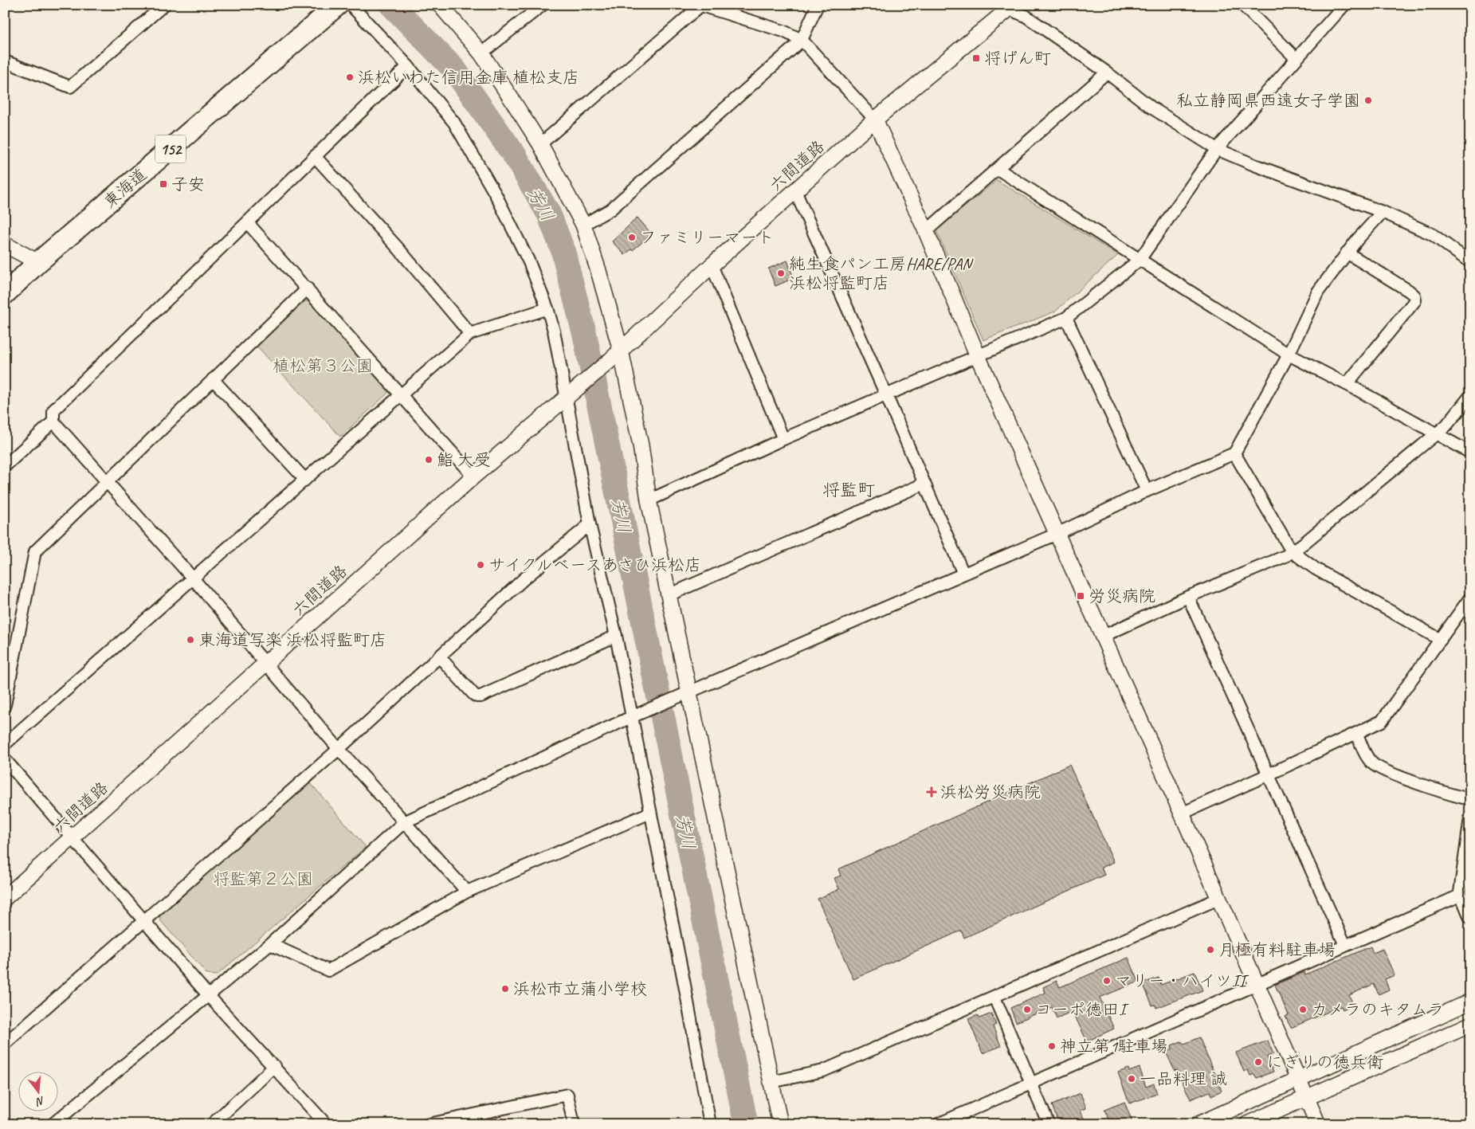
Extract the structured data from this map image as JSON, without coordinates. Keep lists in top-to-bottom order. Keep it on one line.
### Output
{"streets":{"highway":["152","東海道"],"street":["六間道路"]},"districts":["将監町"],"water":["芳川"],"parks":["植松第３公園","将監第２公園"],"places":{"transit":["将げん町","子安","労災病院"],"other":["浜松いわた信用金庫 植松支店","私立静岡県西遠女子学園","ファミリーマート","純生食パン工房HARE/PAN 浜松将監町店","鮨 大受","サイクルベースあさひ浜松店","東海道写楽 浜松将監町店","月極有料駐車場","マリー・ハイツII","浜松市立蒲小学校","コーポ徳田I","カメラのキタムラ","神立第1駐車場","にぎりの徳兵衛","一品料理 誠"],"health":["浜松労災病院"]},"north":"bottom"}
